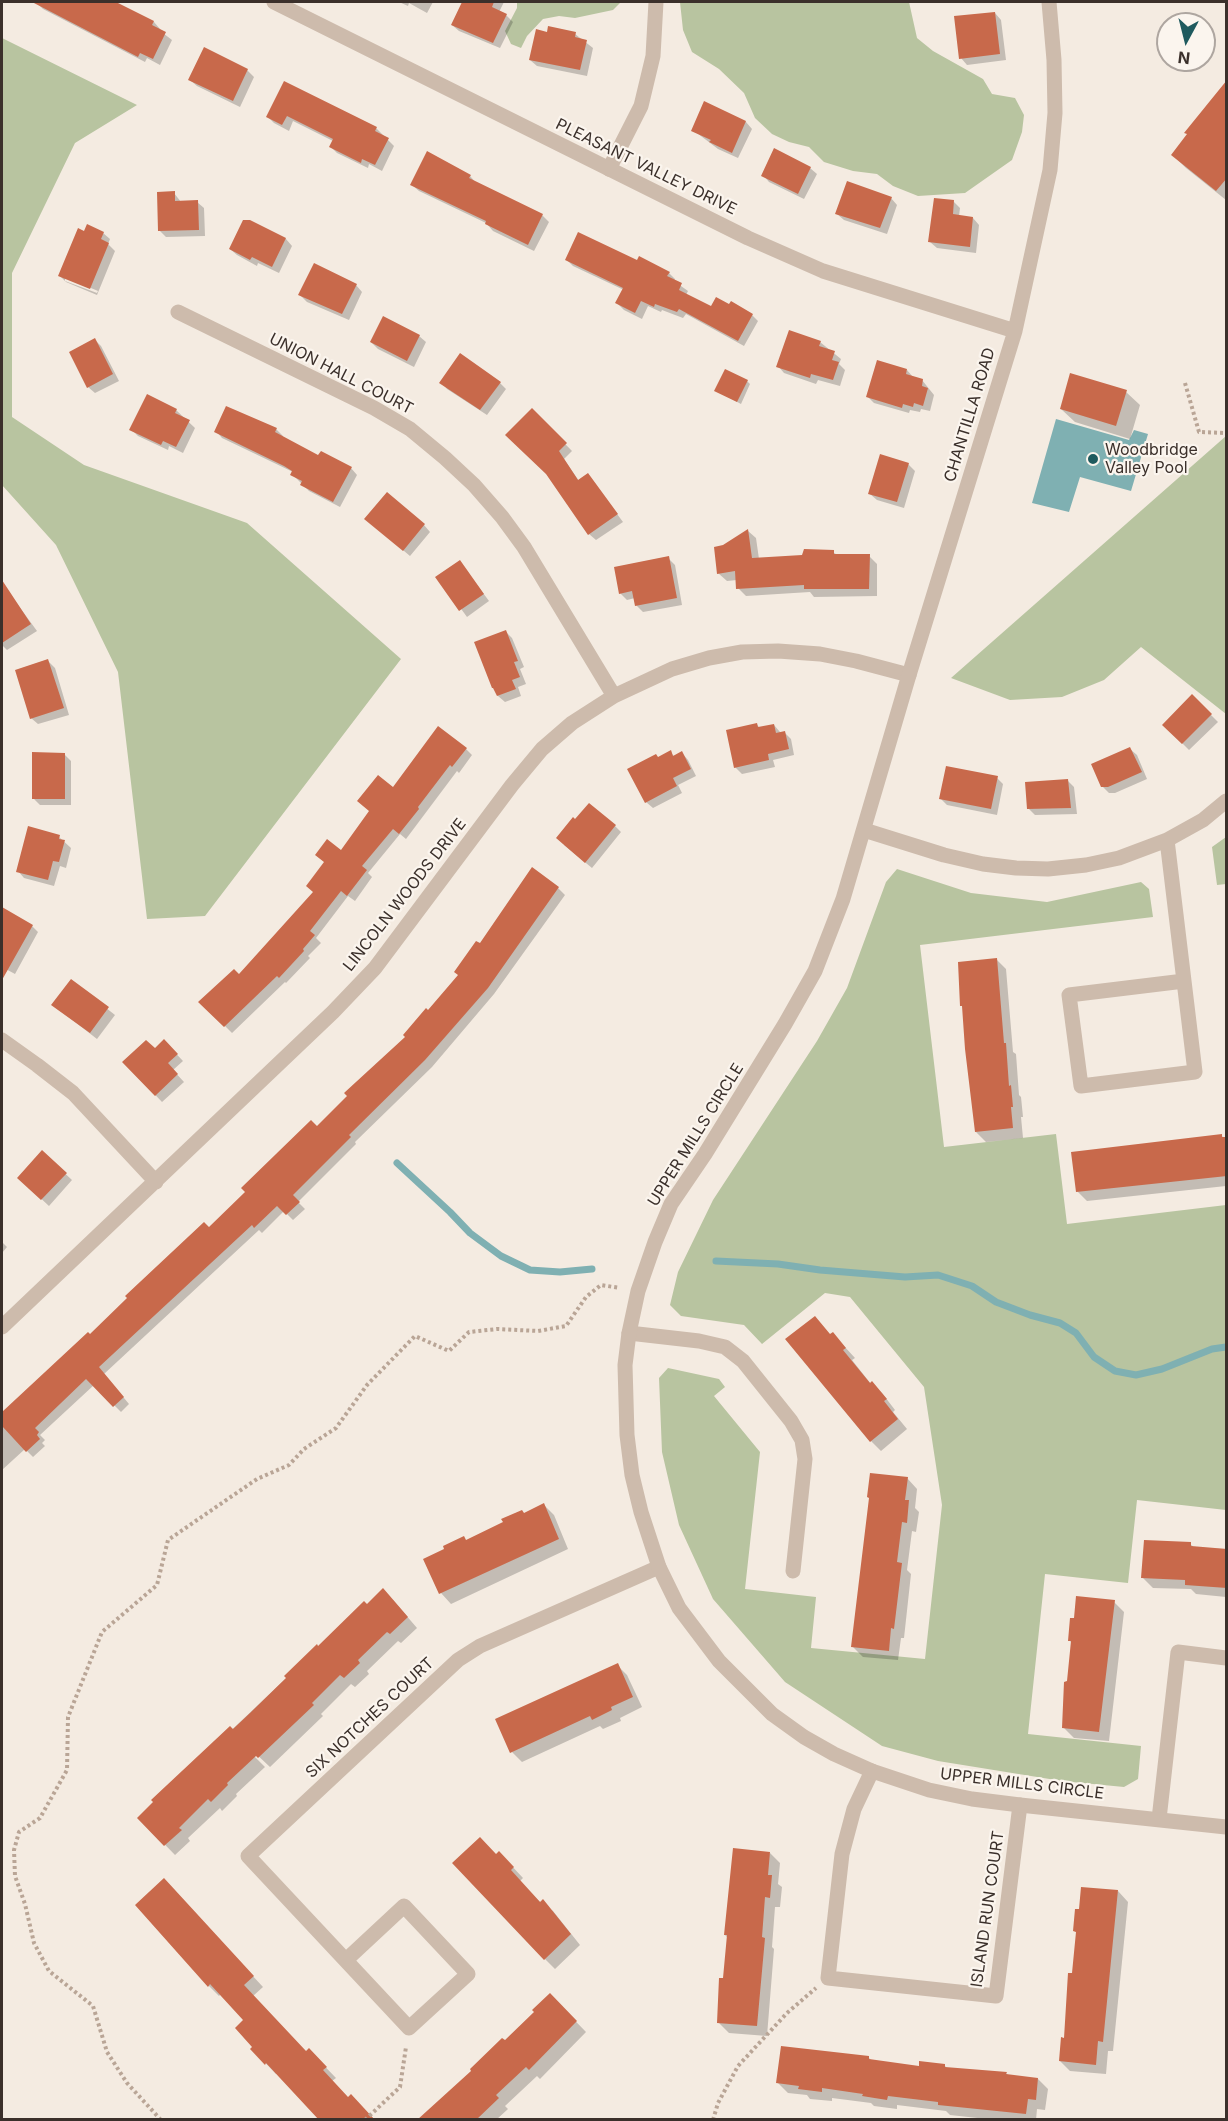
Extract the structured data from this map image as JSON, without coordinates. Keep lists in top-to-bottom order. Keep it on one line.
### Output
{"streets":{"street":["PLEASANT VALLEY DRIVE","UNION HALL COURT","CHANTILLA ROAD","LINCOLN WOODS DRIVE","UPPER MILLS CIRCLE","SIX NOTCHES COURT","ISLAND RUN COURT"]},"crossings":[["PLEASANT VALLEY DRIVE","CHANTILLA ROAD"],["UNION HALL COURT","LINCOLN WOODS DRIVE"],["CHANTILLA ROAD","LINCOLN WOODS DRIVE"],["CHANTILLA ROAD","UPPER MILLS CIRCLE"],["UPPER MILLS CIRCLE","SIX NOTCHES COURT"],["UPPER MILLS CIRCLE","ISLAND RUN COURT"]],"places":["Woodbridge Valley Pool"],"north":"bottom"}
